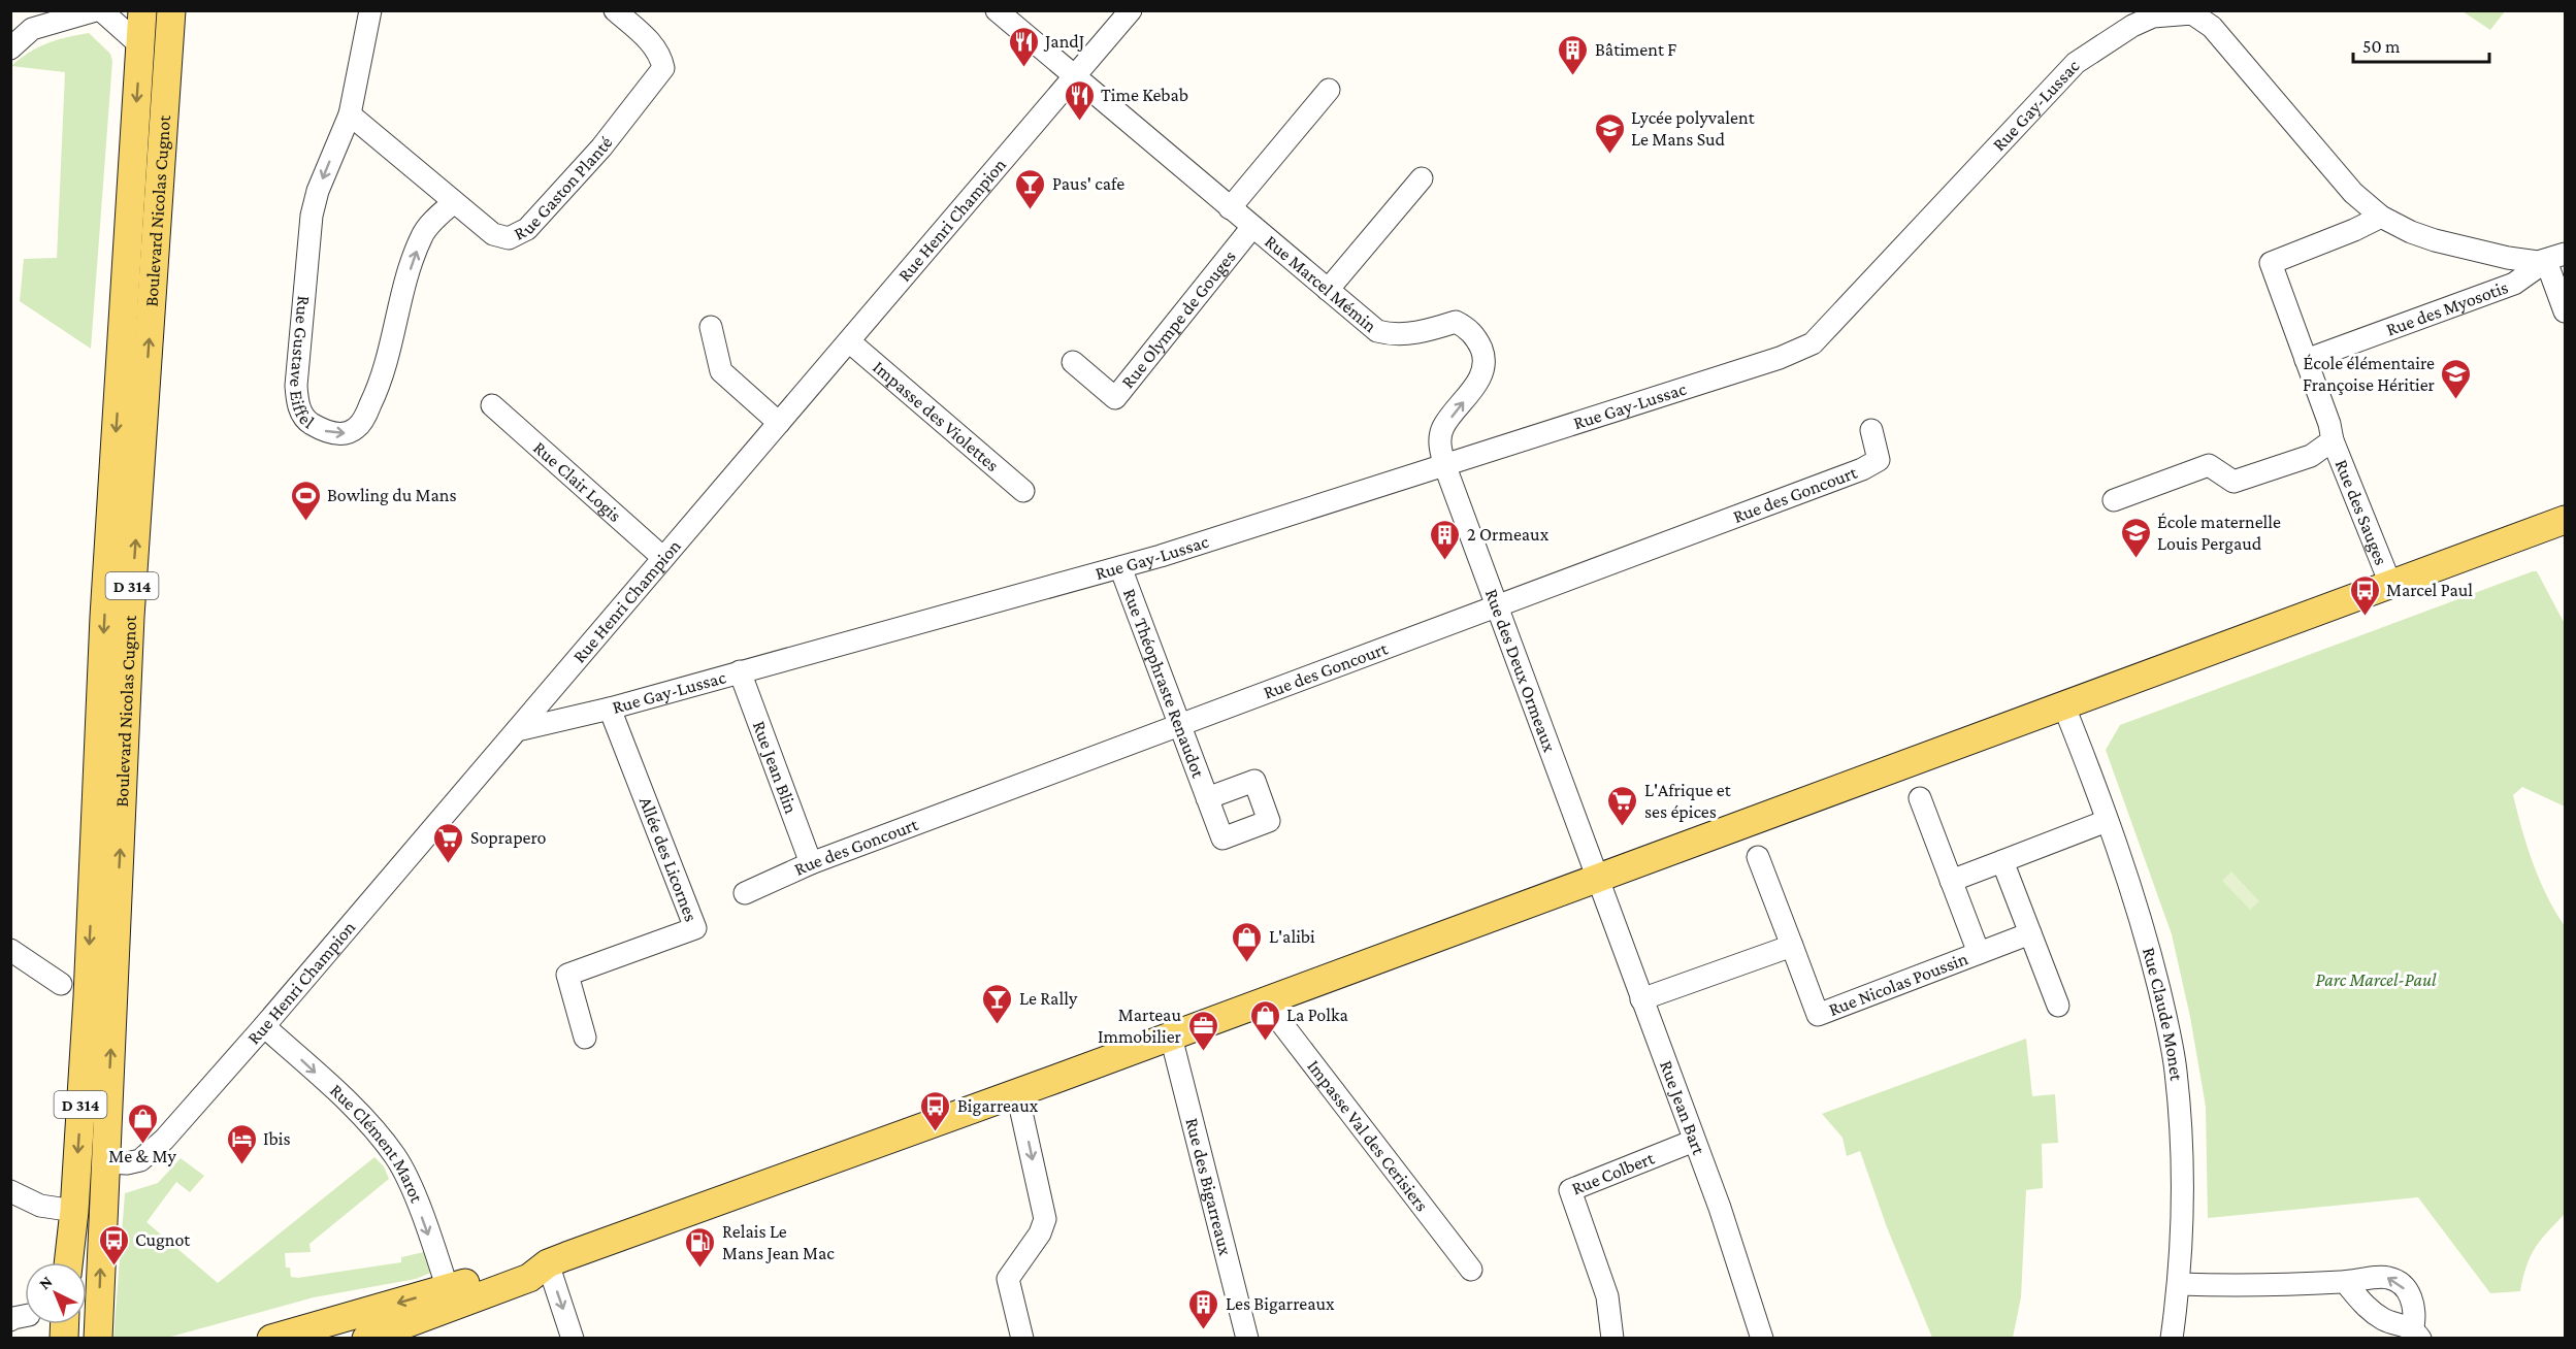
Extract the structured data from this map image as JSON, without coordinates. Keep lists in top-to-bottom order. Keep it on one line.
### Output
{"streets":{"main road":["Boulevard Nicolas Cugnot","D 314"],"street":["Rue Gay-Lussac","Rue Gaston Planté","Rue Henri Champion","Rue Marcel Mémin","Rue des Myosotis","Rue Olympe de Gouges","Rue Gustave Eiffel","Impasse des Violettes","Rue Clair Logis","Rue des Goncourt","Rue des Sauges","Rue des Deux Ormeaux","Rue Théophraste Renaudot","Rue Jean Blin","Allée des Licornes","Rue Nicolas Poussin","Rue Claude Monet","Rue Jean Bart","Impasse Val des Cerisiers","Rue Clément Marot","Rue Colbert","Rue des Bigarreaux"]},"crossings":[["Rue Gay-Lussac","Rue Henri Champion"],["Rue Gay-Lussac","Rue Marcel Mémin"],["Rue Gay-Lussac","Rue des Myosotis"],["Rue Gay-Lussac","Rue des Sauges"],["Rue Gay-Lussac","Rue des Deux Ormeaux"],["Rue Gay-Lussac","Rue Théophraste Renaudot"],["Rue Gay-Lussac","Rue Jean Blin"],["Rue Gay-Lussac","Allée des Licornes"],["Rue Gaston Planté","Rue Gustave Eiffel"],["Boulevard Nicolas Cugnot","Rue Henri Champion"],["Rue Henri Champion","Rue Marcel Mémin"],["Rue Henri Champion","Impasse des Violettes"],["Rue Henri Champion","Rue Clair Logis"],["Rue Henri Champion","Rue Clément Marot"],["Rue Marcel Mémin","Rue Olympe de Gouges"],["Rue Marcel Mémin","Rue des Deux Ormeaux"],["Rue des Myosotis","Rue des Sauges"],["Rue des Goncourt","Rue des Deux Ormeaux"],["Rue des Goncourt","Rue Théophraste Renaudot"],["Rue des Goncourt","Rue Jean Blin"],["Rue des Deux Ormeaux","Rue Jean Bart"],["Rue Jean Bart","Rue Colbert"]],"one_way":["Rue Clément Marot"],"parks":["Parc Marcel-Paul"],"places":{"restaurant":["JandJ","Time Kebab"],"building":["Bâtiment F","2 Ormeaux","Les Bigarreaux"],"school or university":["Lycée polyvalent Le Mans Sud","École élémentaire Françoise Héritier","École maternelle Louis Pergaud"],"bar":["Paus' cafe","Le Rally"],"sports":["Bowling du Mans"],"bus stop":["Marcel Paul","Bigarreaux","Cugnot"],"supermarket":["L'Afrique et ses épices","Soprapero"],"shop":["L'alibi","La Polka","Me & My"],"office":["Marteau Immobilier"],"hotel":["Ibis"],"fuel station":["Relais Le Mans Jean Mac"]},"scale_bar":"50 m","north":"top left"}
